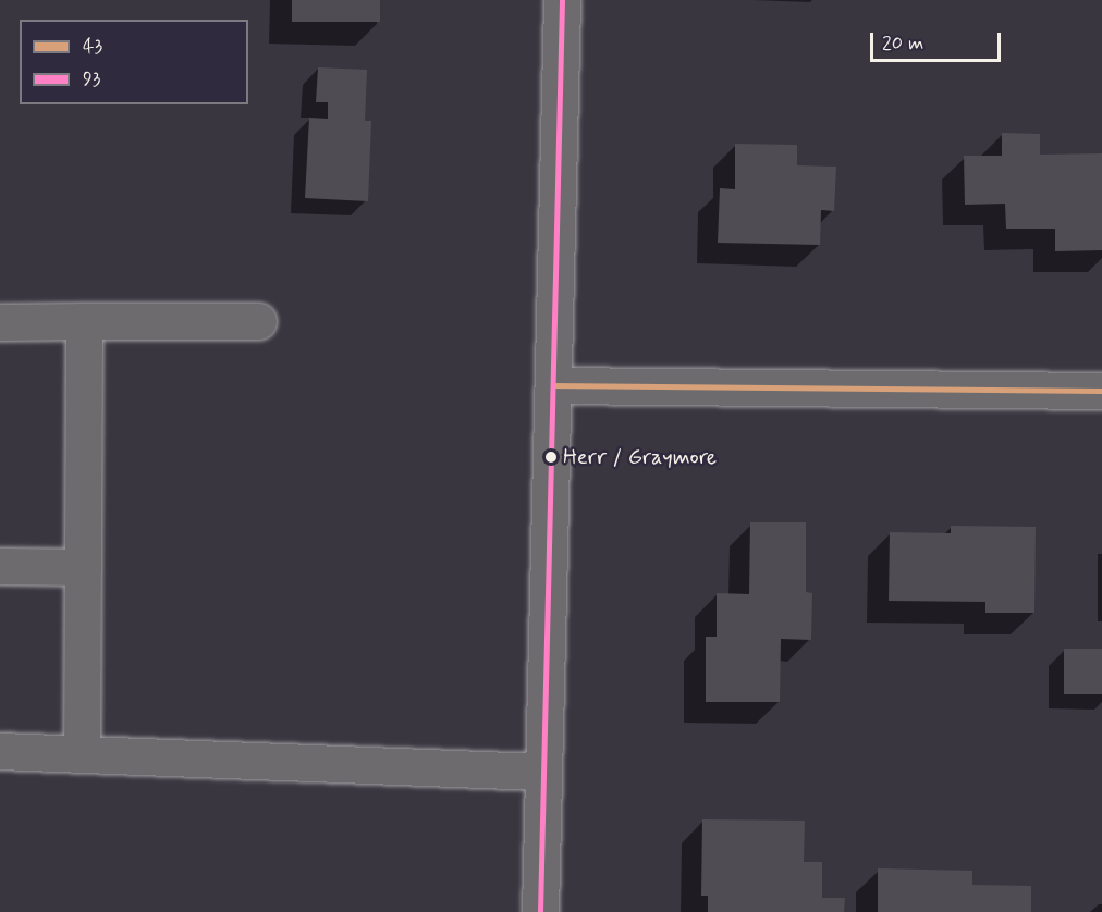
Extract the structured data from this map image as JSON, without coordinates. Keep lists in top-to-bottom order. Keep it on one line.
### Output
{"places":["Herr / Graymore"],"lines":["transit line 93","transit line 43"],"legend":["43","93"],"scale_bar":"20 m"}
